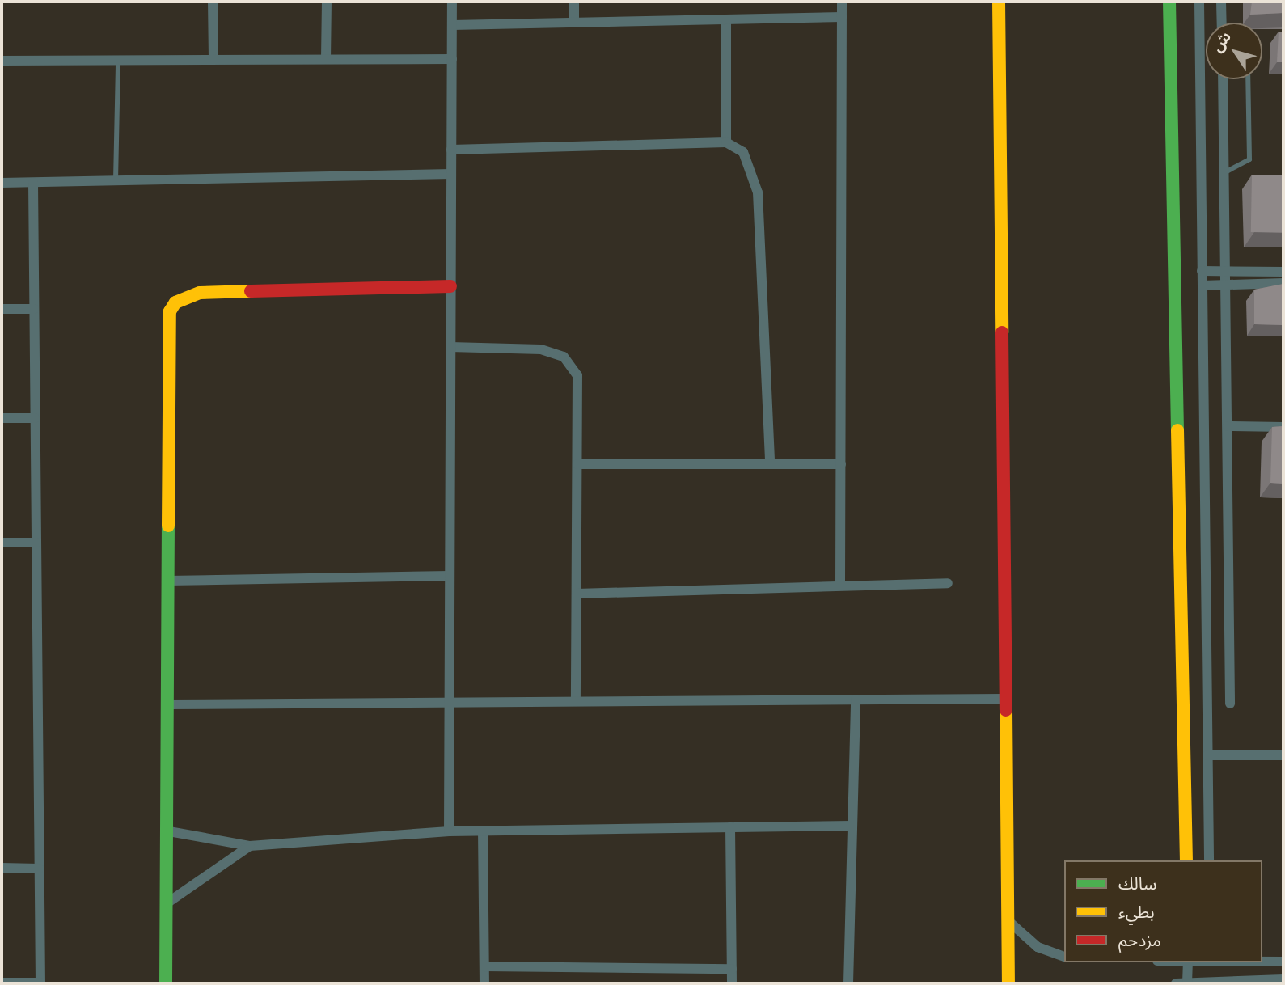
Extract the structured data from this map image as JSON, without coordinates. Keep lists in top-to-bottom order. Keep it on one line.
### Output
{"legend":["سالك","بطيء","مزدحم"],"north":"top left"}
